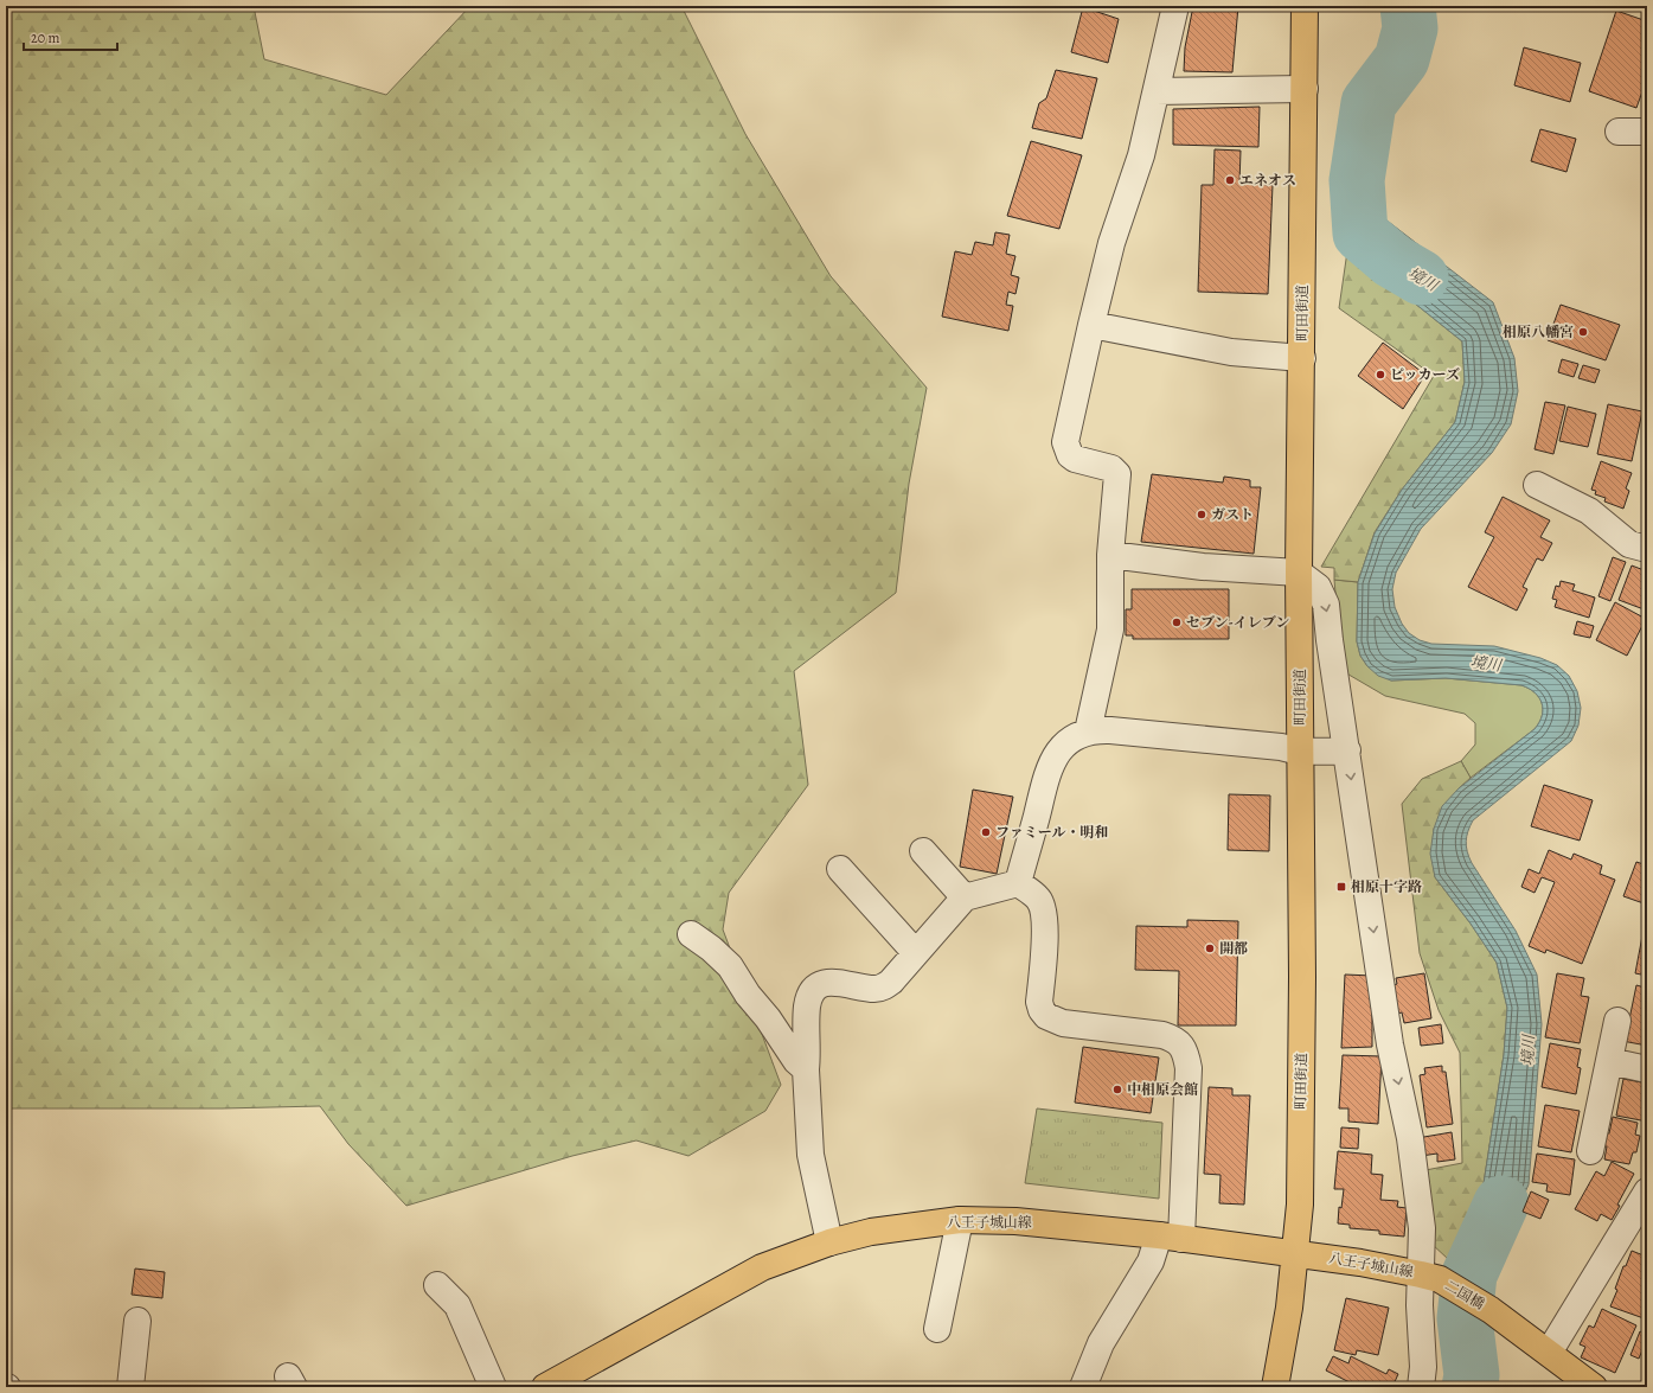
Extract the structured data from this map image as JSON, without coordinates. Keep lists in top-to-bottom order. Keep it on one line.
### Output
{"streets":{"main road":["町田街道","八王子城山線","二国橋"]},"crossings":[["町田街道","八王子城山線"],["八王子城山線","二国橋"]],"water":["境川"],"places":{"other":["エネオス","相原八幡宮","ピッカーズ","ガスト","セブン-イレブン","ファミール・明和","開都","中相原会館"],"transit":["相原十字路"]},"scale_bar":"20 m"}
